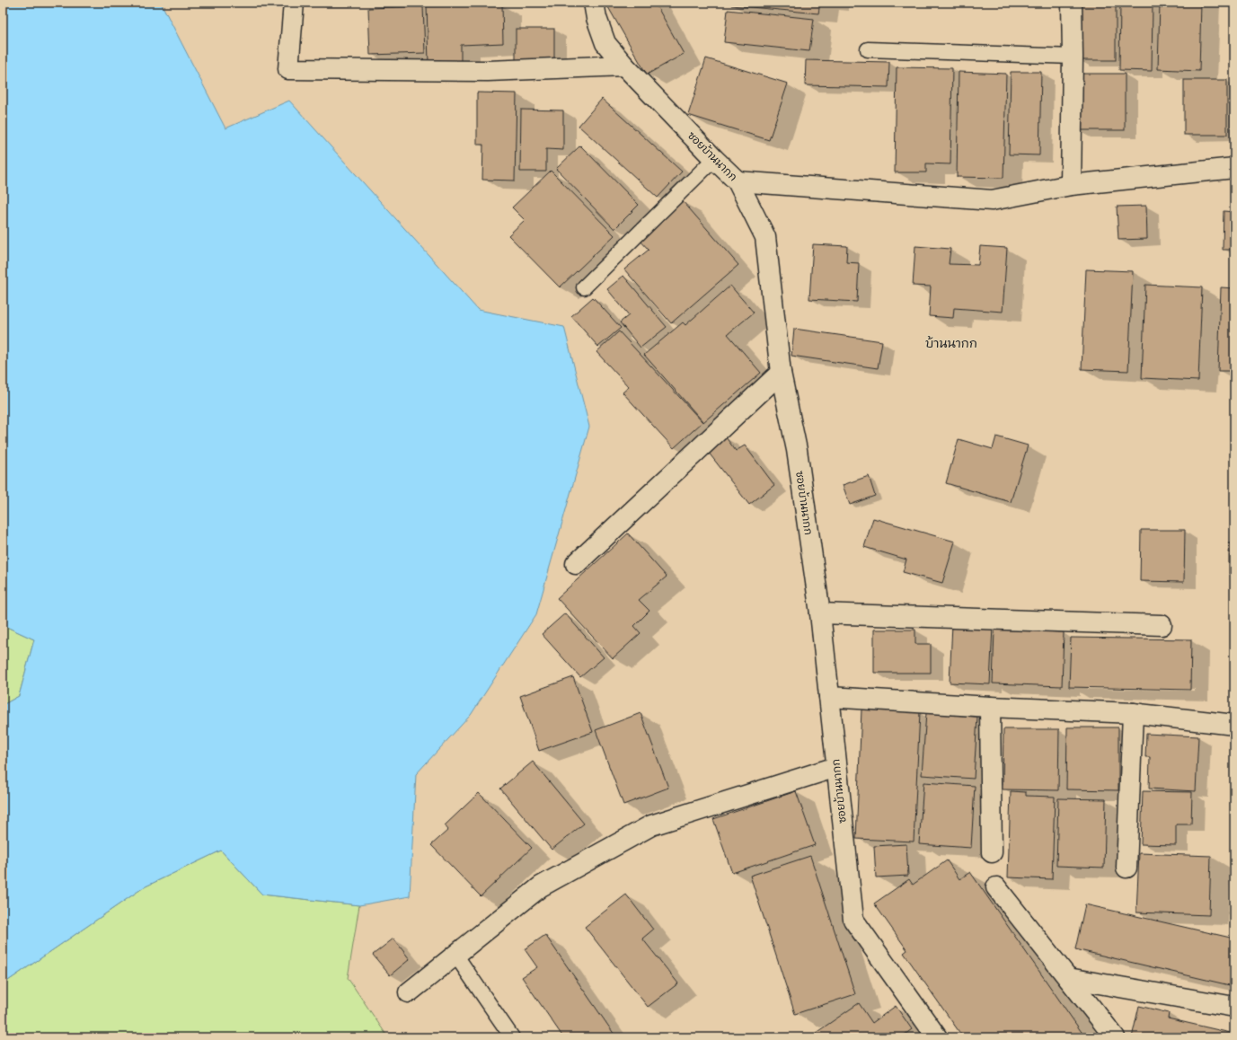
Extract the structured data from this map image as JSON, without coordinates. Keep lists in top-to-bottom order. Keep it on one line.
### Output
{"streets":{"street":["ซอยบ้านนากก"]},"districts":["บ้านนากก"]}
